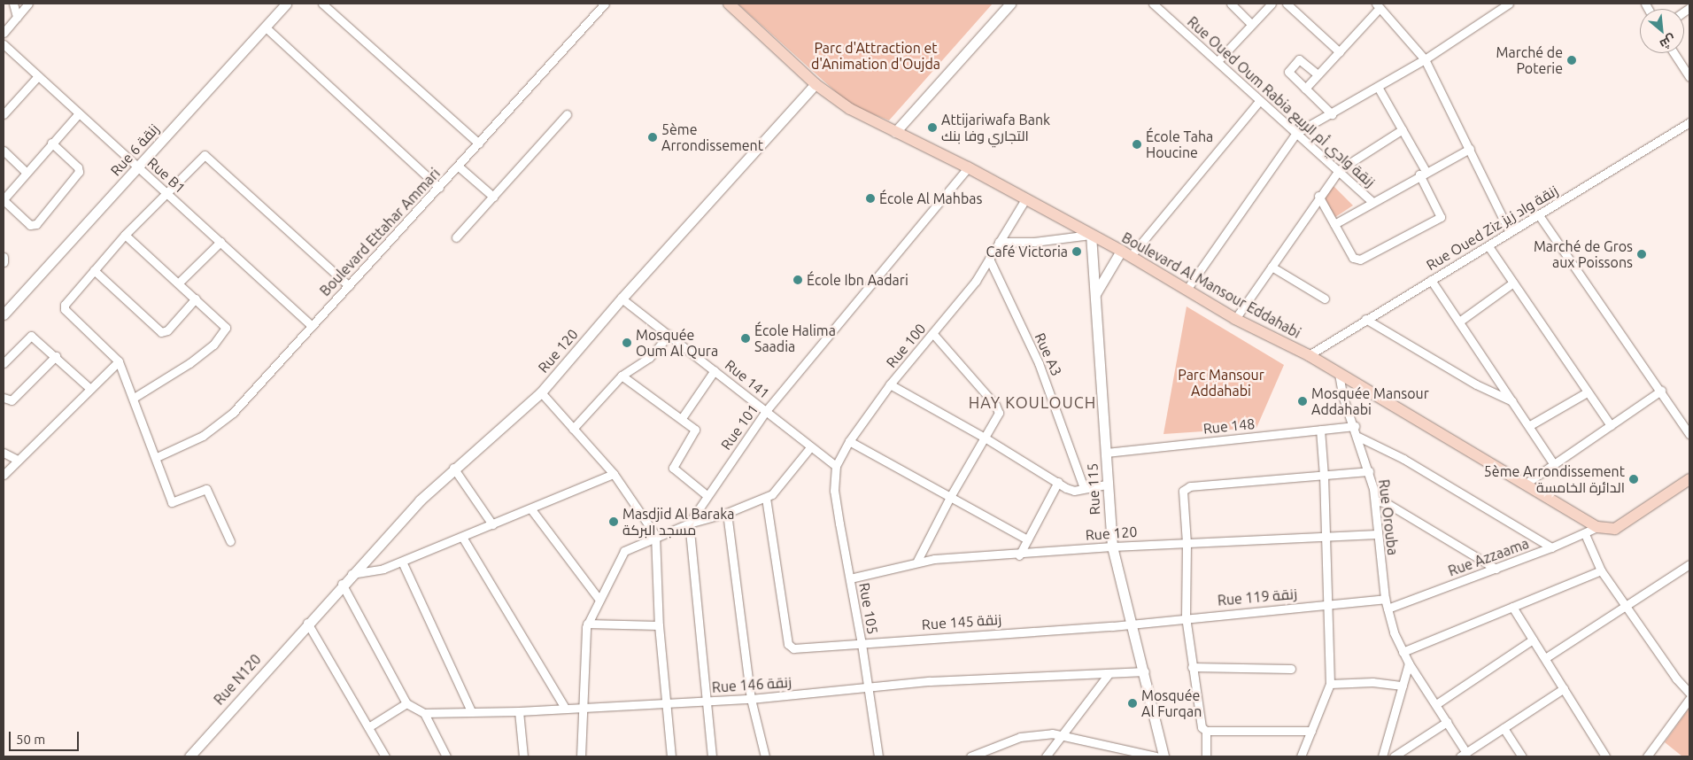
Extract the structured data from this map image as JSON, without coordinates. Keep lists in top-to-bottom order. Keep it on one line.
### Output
{"streets":{"main road":["Boulevard Al Mansour Eddahabi"],"street":["Rue Oued Oum Rabia زنقة وادي أم الربيع","Rue 6 زنقة","Rue B1","Rue Oued Ziz زنقة واد زيز","Boulevard Ettahar Ammari","Rue 100","Rue 120","Rue A3","Rue 141","Rue 148","Rue 101","Rue 115","Rue Orouba","Rue Azzaama","Rue 119 زنقة","Rue 105","Rue 145 زنقة","Rue N120","Rue 146 زنقة"]},"crossings":[["Rue 6 زنقة","Rue B1"],["Rue B1","Boulevard Ettahar Ammari"],["Rue Oued Ziz زنقة واد زيز","Boulevard Al Mansour Eddahabi"],["Boulevard Al Mansour Eddahabi","Rue 100"],["Boulevard Al Mansour Eddahabi","Rue 120"],["Boulevard Al Mansour Eddahabi","Rue 101"],["Boulevard Al Mansour Eddahabi","Rue 115"],["Boulevard Al Mansour Eddahabi","Rue Orouba"],["Boulevard Al Mansour Eddahabi","Rue Azzaama"],["Rue 100","Rue A3"],["Rue 100","Rue 141"],["Rue 100","Rue 105"],["Rue 120","Rue 141"],["Rue 120","Rue 115"],["Rue 120","Rue Orouba"],["Rue 120","Rue 105"],["Rue 120","Rue N120"],["Rue 141","Rue 101"],["Rue 141","Rue 105"],["Rue 148","Rue 115"],["Rue 148","Rue Orouba"],["Rue 115","Rue 119 زنقة"],["Rue 115","Rue 145 زنقة"],["Rue 115","Rue 146 زنقة"],["Rue Orouba","Rue Azzaama"],["Rue Orouba","Rue 119 زنقة"],["Rue 119 زنقة","Rue 145 زنقة"],["Rue 105","Rue 145 زنقة"],["Rue 105","Rue 146 زنقة"]],"districts":["HAY KOULOUCH"],"parks":["Parc d'Attraction et d'Animation d'Oujda","Parc Mansour Addahabi"],"places":["Marché de Poterie","Attijariwafa Bank التجاري وفا بنك","5ème Arrondissement","École Taha Houcine","École Al Mahbas","Café Victoria","Marché de Gros aux Poissons","École Ibn Aadari","École Halima Saadia","Mosquée Oum Al Qura","Mosquée Mansour Addahabi","5ème Arrondissement الدائرة الخامسة","Masdjid Al Baraka مسجد البركة","Mosquée Al Furqan"],"scale_bar":"50 m","north":"bottom right"}
